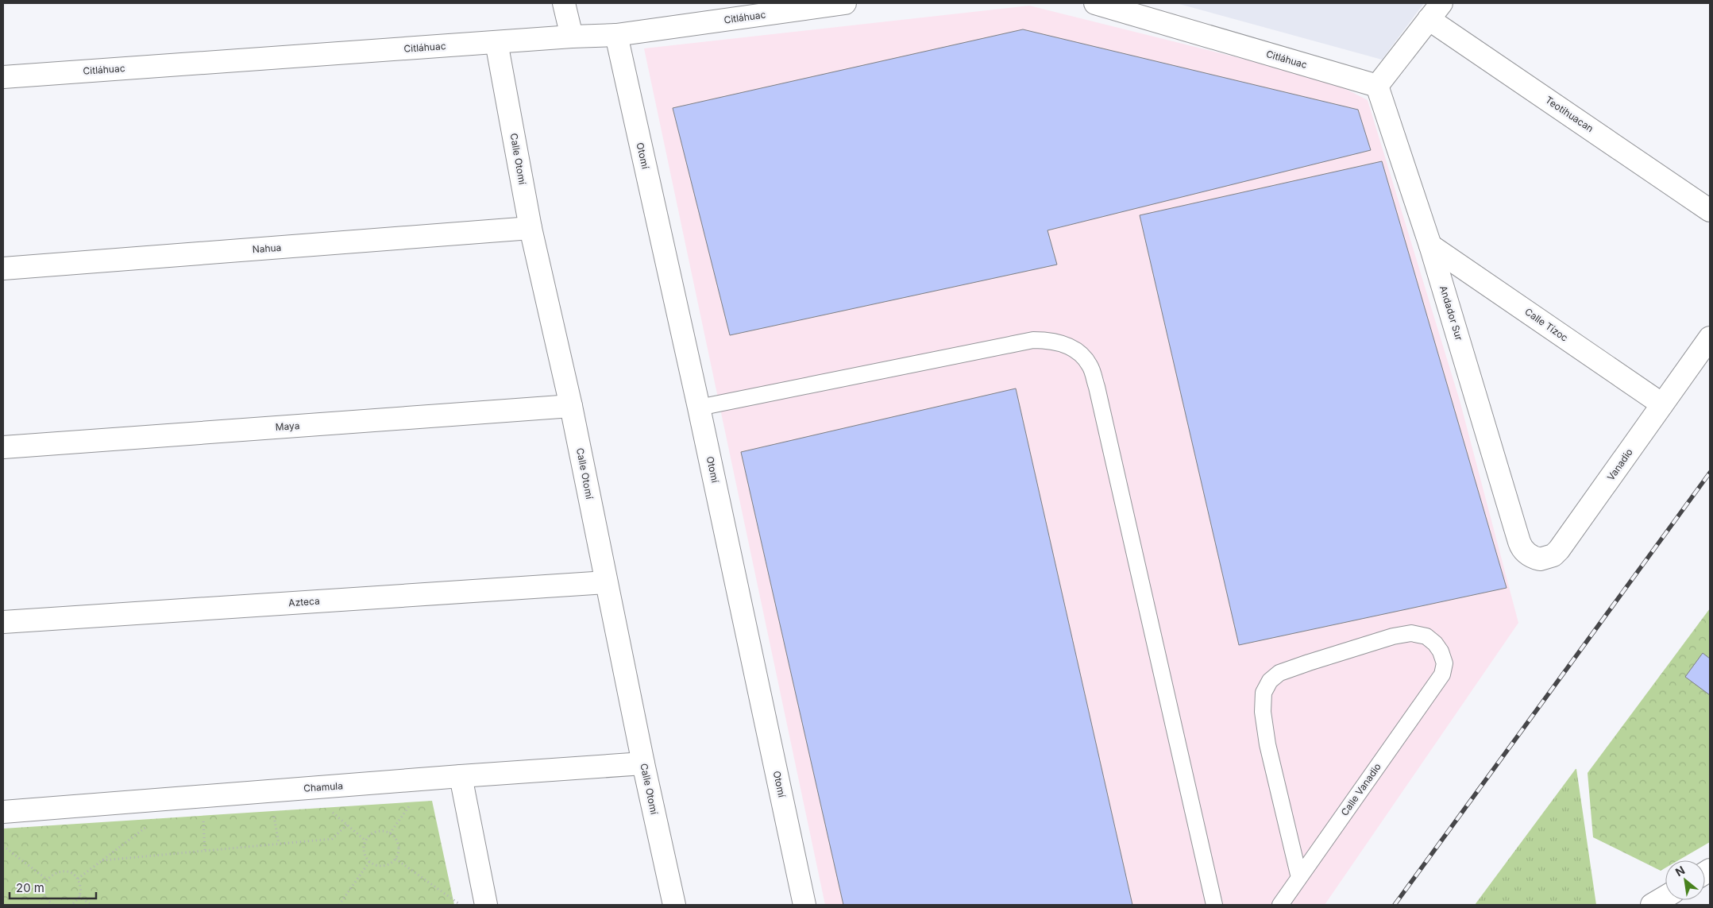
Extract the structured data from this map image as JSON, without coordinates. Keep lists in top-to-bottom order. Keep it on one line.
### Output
{"streets":{"street":["Citláhuac","Teotihuacan","Otomí","Calle Otomí","Nahua","Andador Sur","Calle Tízoc","Maya","Vanadio","Azteca","Chamula"],"lane":["Calle Vanadio"]},"crossings":[["Citláhuac","Otomí"],["Citláhuac","Calle Otomí"],["Citláhuac","Andador Sur"],["Calle Otomí","Nahua"],["Calle Otomí","Maya"],["Calle Otomí","Azteca"],["Calle Otomí","Chamula"],["Andador Sur","Calle Tízoc"],["Andador Sur","Vanadio"],["Calle Tízoc","Vanadio"]],"scale_bar":"20 m","north":"top left"}
